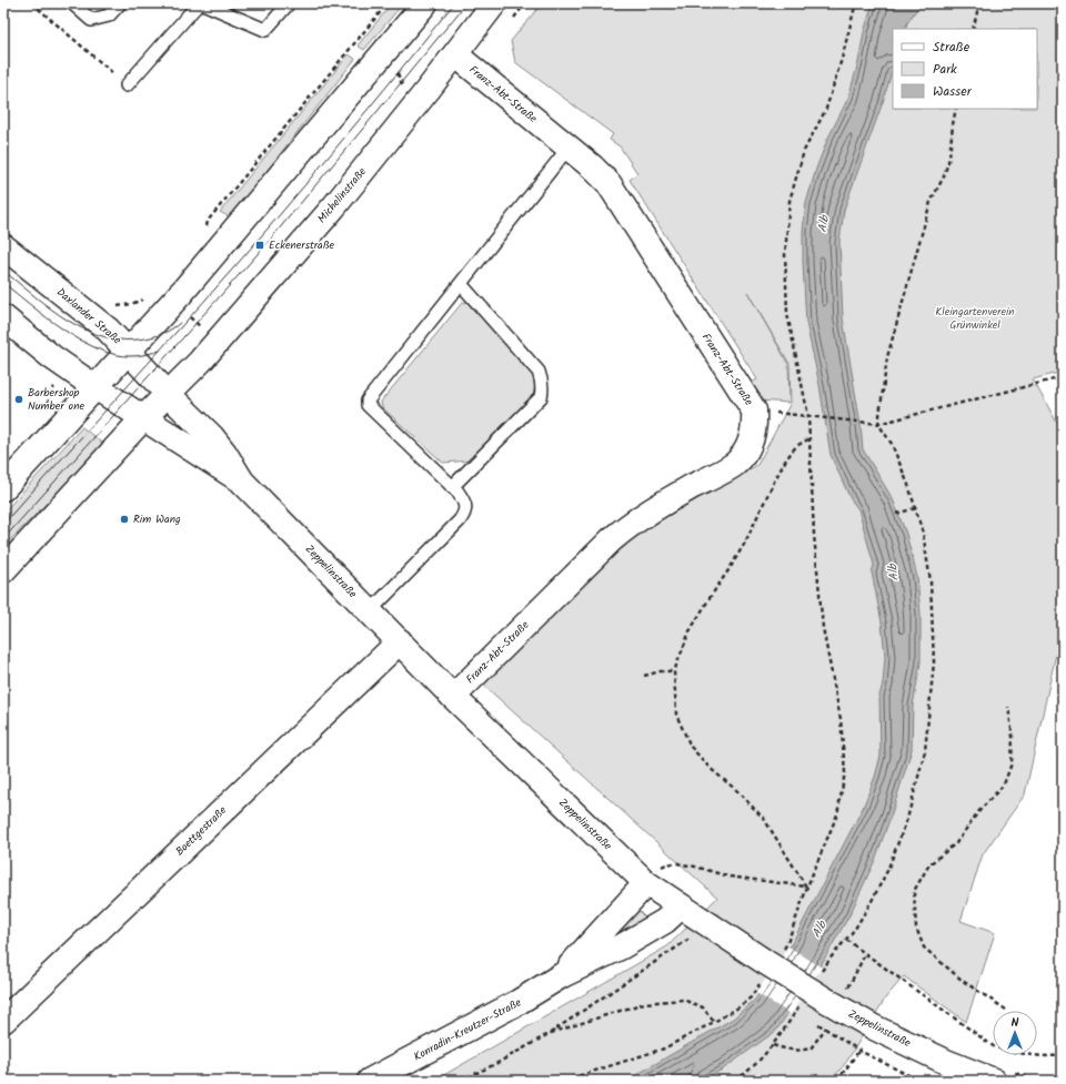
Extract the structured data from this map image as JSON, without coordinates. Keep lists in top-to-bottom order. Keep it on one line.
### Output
{"streets":{"street":["Franz-Abt-Straße","Michelinstraße","Daxlander Straße","Zeppelinstraße","Boettgestraße","Konradin-Kreutzer-Straße"]},"crossings":[["Franz-Abt-Straße","Michelinstraße"],["Franz-Abt-Straße","Zeppelinstraße"],["Michelinstraße","Daxlander Straße"],["Michelinstraße","Zeppelinstraße"],["Daxlander Straße","Zeppelinstraße"],["Zeppelinstraße","Boettgestraße"],["Zeppelinstraße","Konradin-Kreutzer-Straße"]],"water":["Alb"],"parks":["Kleingartenverein Grünwinkel"],"places":{"transit":["Eckenerstraße"],"other":["Barbershop Number one","Rim Wang"]},"legend":["Straße","Park","Wasser"],"north":"top"}
